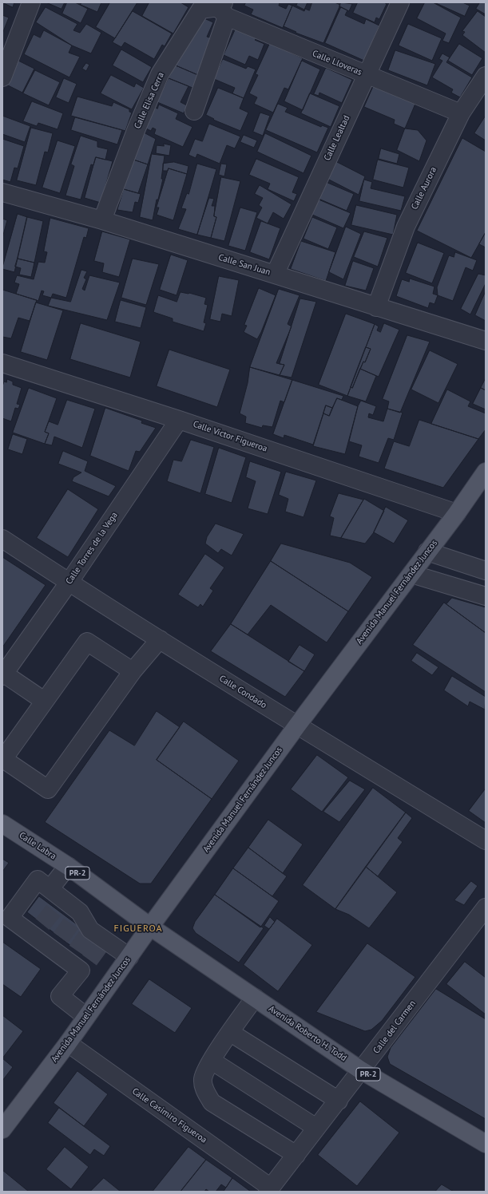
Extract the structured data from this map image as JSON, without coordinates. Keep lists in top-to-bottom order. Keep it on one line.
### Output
{"streets":{"main road":["Avenida Manuel Fernández Juncos","Calle Labra","PR-2","Avenida Roberto H. Todd"],"street":["Calle Lloveras","Calle Elisa Cerra","Calle Lealtad","Calle Aurora","Calle San Juan","Calle Víctor Figueroa","Calle Torres de la Vega","Calle Condado","Calle del Carmen","Calle Casimiro Figueroa"]},"crossings":[["Calle Lloveras","Calle Elisa Cerra"],["Calle Lloveras","Calle Lealtad"],["Calle Lloveras","Calle Aurora"],["Calle Elisa Cerra","Calle San Juan"],["Calle Lealtad","Calle San Juan"],["Calle Aurora","Calle San Juan"],["Calle Víctor Figueroa","Calle Torres de la Vega"],["Calle Víctor Figueroa","Avenida Manuel Fernández Juncos"],["Calle Torres de la Vega","Calle Condado"],["Avenida Manuel Fernández Juncos","Calle Condado"],["Avenida Manuel Fernández Juncos","Calle Labra"],["Avenida Manuel Fernández Juncos","Avenida Roberto H. Todd"],["Avenida Manuel Fernández Juncos","Calle Casimiro Figueroa"],["Calle Labra","Avenida Roberto H. Todd"],["Calle del Carmen","Avenida Roberto H. Todd"],["Calle del Carmen","Calle Casimiro Figueroa"]],"districts":["FIGUEROA"]}
